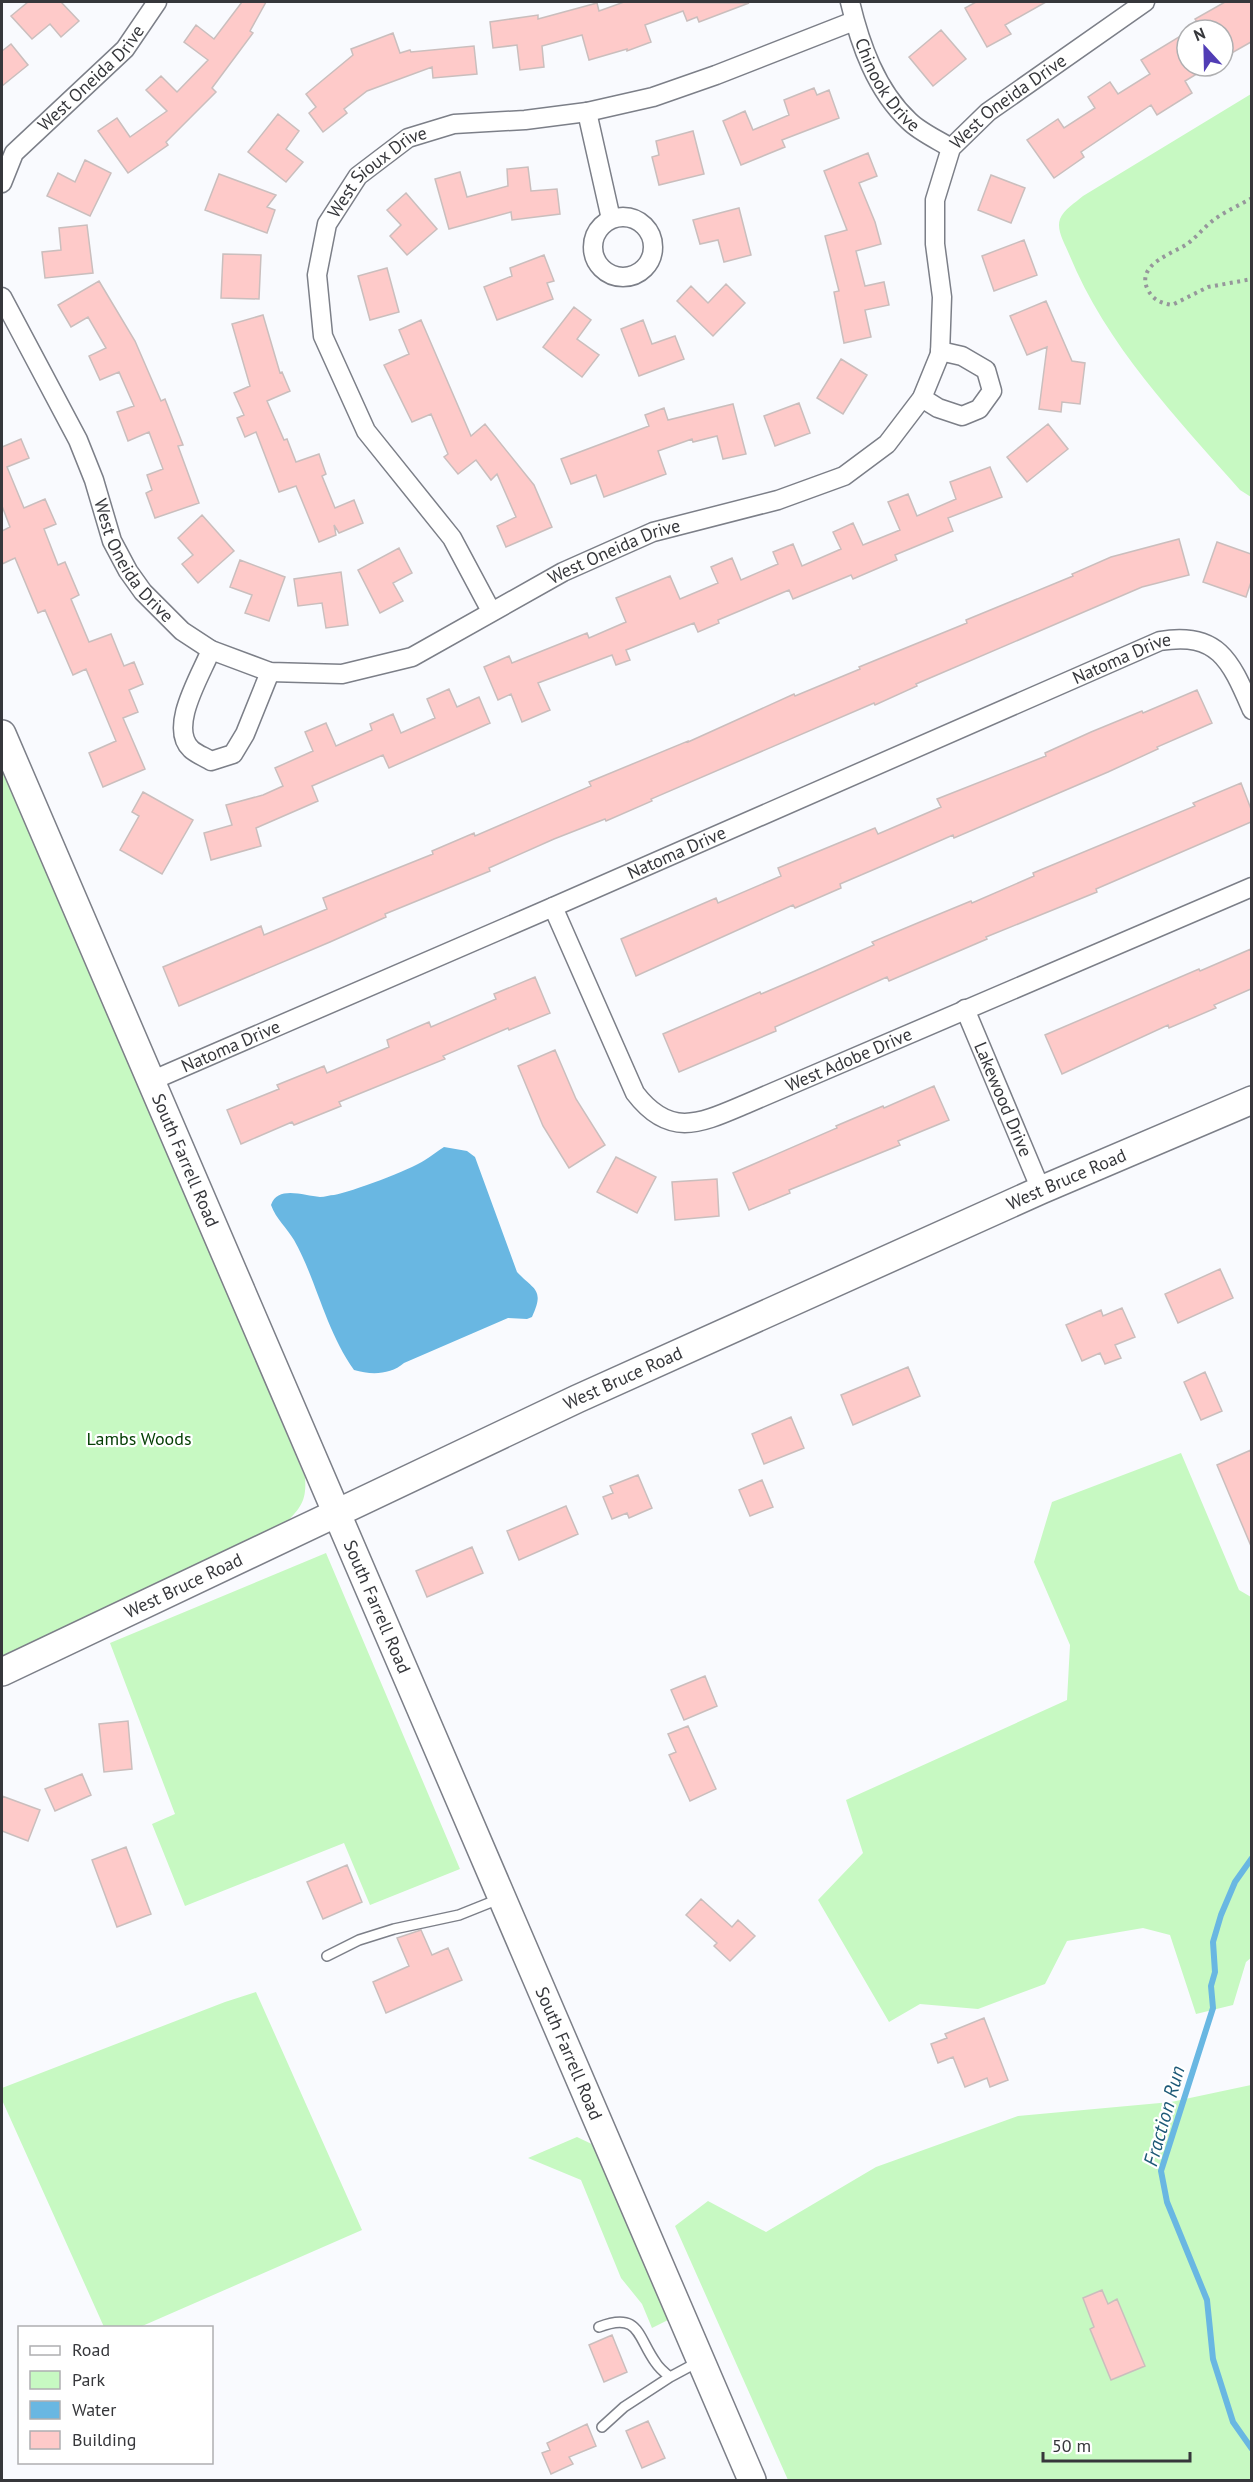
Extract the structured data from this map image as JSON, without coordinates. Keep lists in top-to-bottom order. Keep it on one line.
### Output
{"streets":{"street":["West Oneida Drive","Chinook Drive","West Sioux Drive","Natoma Drive","West Adobe Drive","Lakewood Drive","South Farrell Road","West Bruce Road"]},"crossings":[["West Oneida Drive","Chinook Drive"],["West Oneida Drive","West Sioux Drive"],["Chinook Drive","West Sioux Drive"],["Natoma Drive","West Adobe Drive"],["Natoma Drive","South Farrell Road"],["West Adobe Drive","Lakewood Drive"],["Lakewood Drive","West Bruce Road"],["South Farrell Road","West Bruce Road"]],"water":["Fraction Run"],"parks":["Lambs Woods"],"legend":["Road","Park","Water","Building"],"scale_bar":"50 m","north":"top"}
